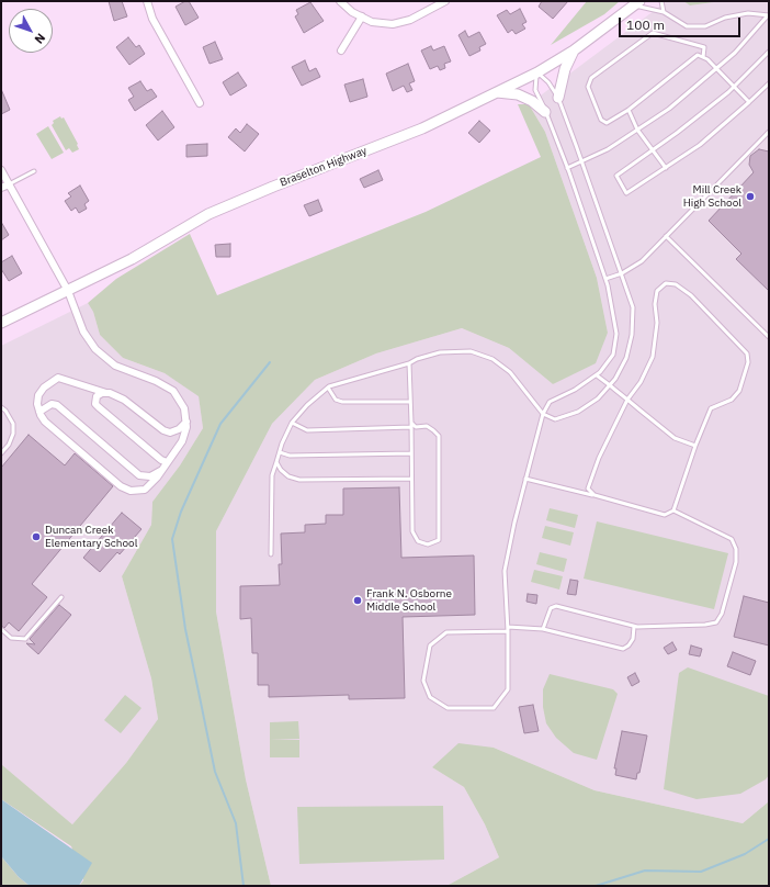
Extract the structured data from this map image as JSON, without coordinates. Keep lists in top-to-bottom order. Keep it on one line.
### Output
{"streets":{"main road":["Braselton Highway"]},"places":["Mill Creek High School","Duncan Creek Elementary School","Frank N. Osborne Middle School"],"scale_bar":"100 m","north":"bottom right"}
